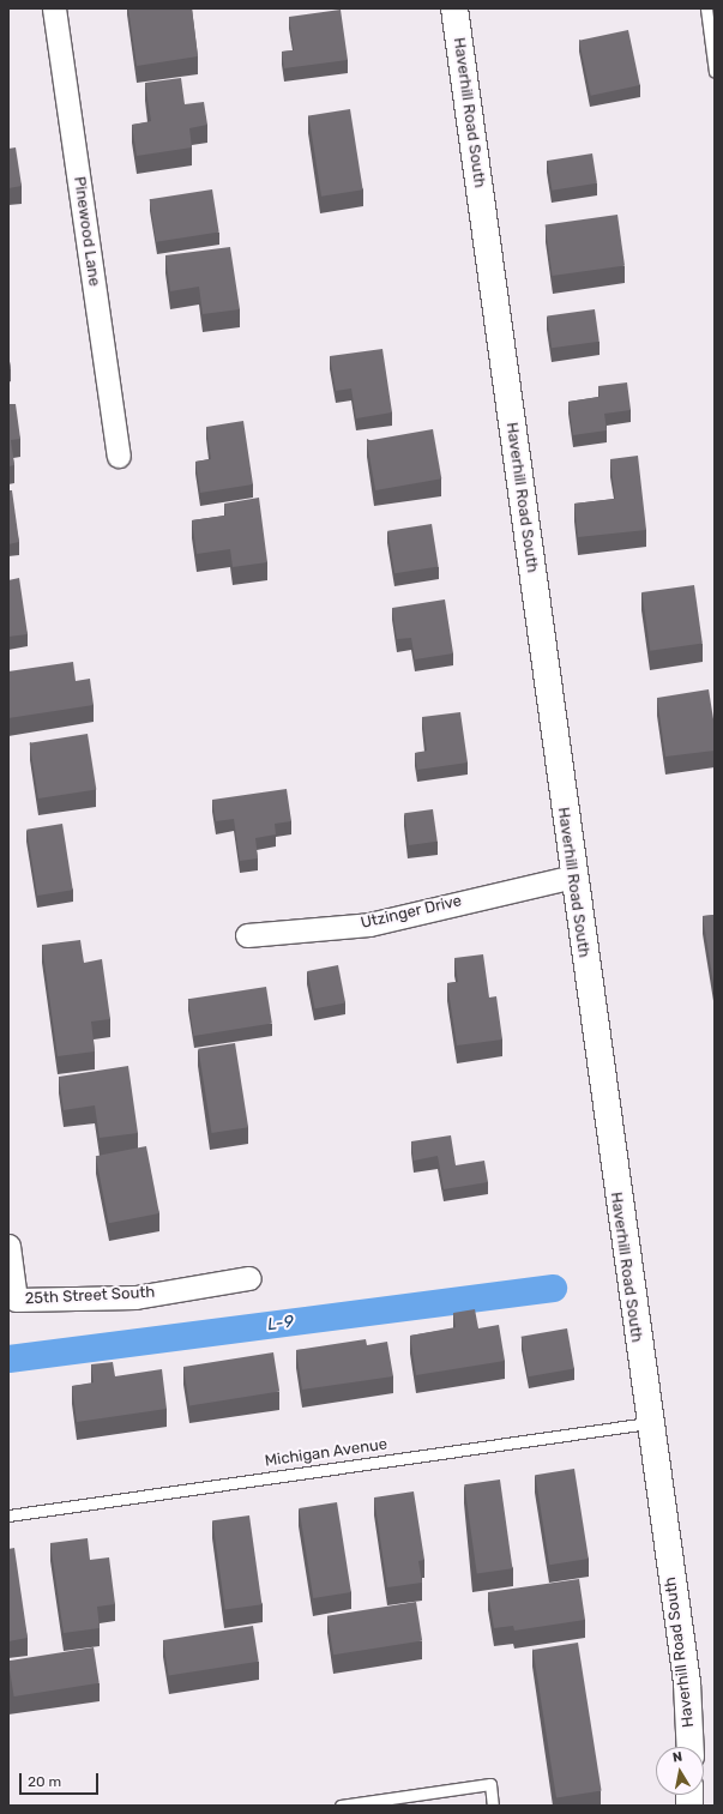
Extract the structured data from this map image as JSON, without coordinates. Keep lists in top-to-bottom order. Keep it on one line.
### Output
{"streets":{"street":["Haverhill Road South","Pinewood Lane","Utzinger Drive","25th Street South"],"lane":["Michigan Avenue"]},"crossings":[["Haverhill Road South","Utzinger Drive"],["Haverhill Road South","Michigan Avenue"]],"water":["L-9"],"scale_bar":"20 m","north":"top"}
